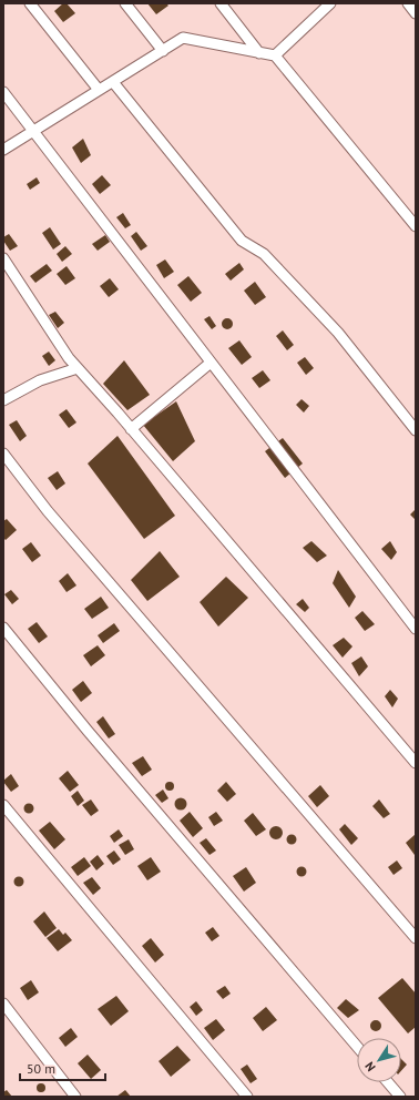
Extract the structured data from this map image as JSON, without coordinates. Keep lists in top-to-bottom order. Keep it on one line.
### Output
{"scale_bar":"50 m","north":"bottom left"}
